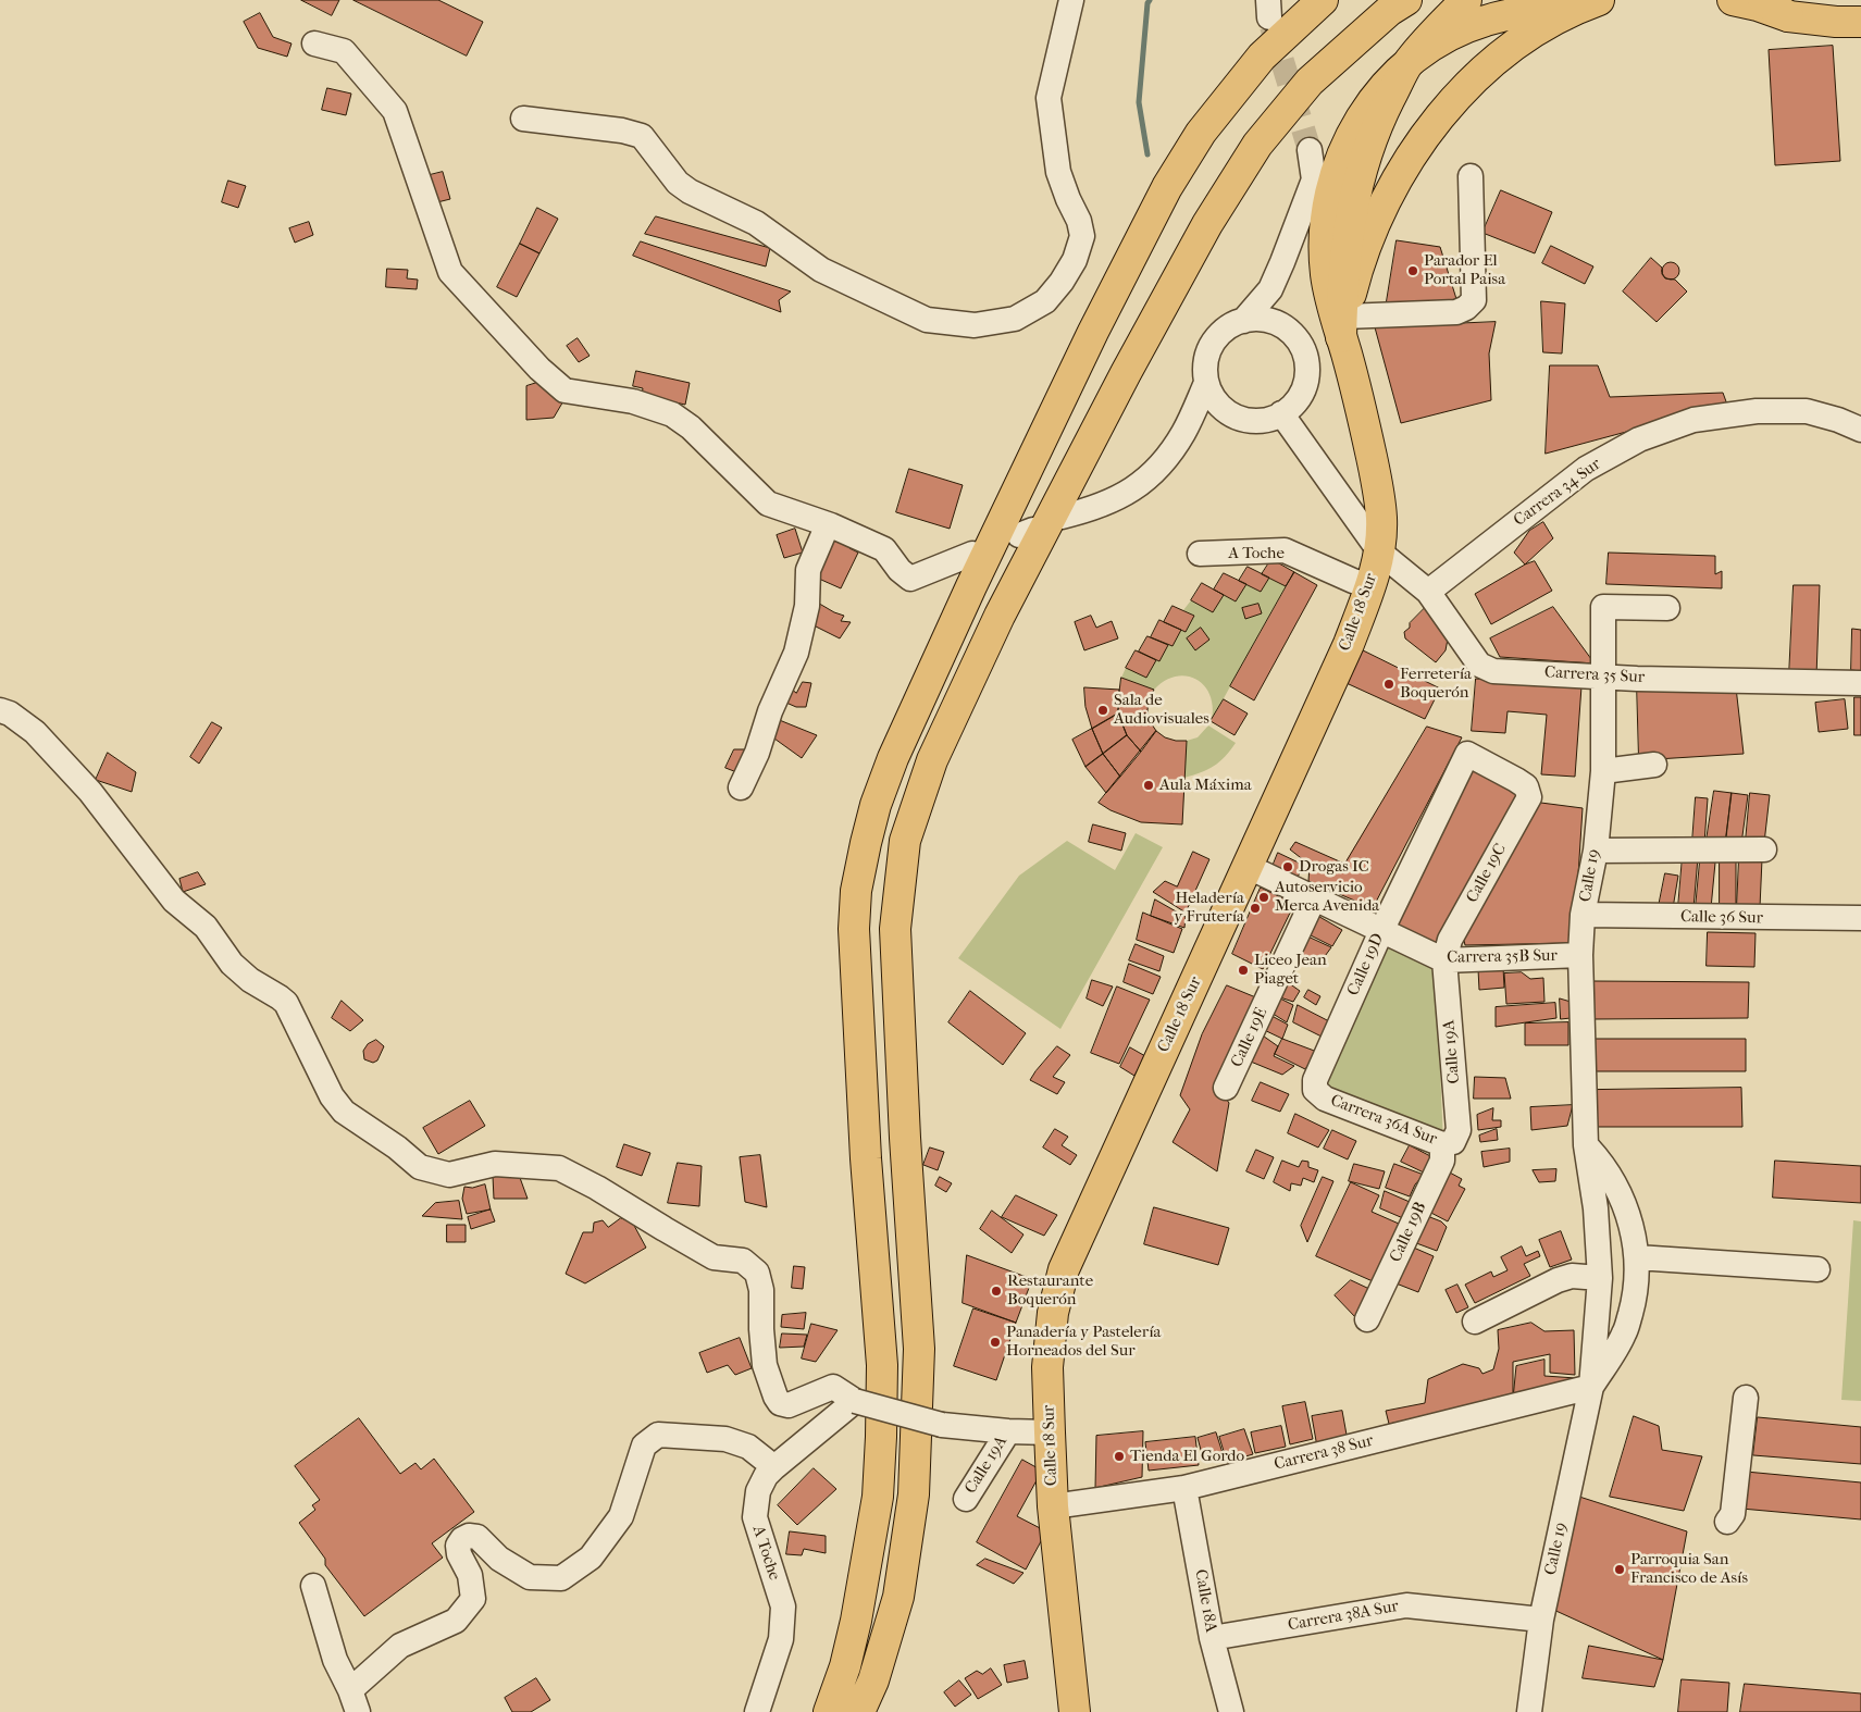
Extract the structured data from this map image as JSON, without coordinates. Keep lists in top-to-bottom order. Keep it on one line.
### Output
{"streets":{"main road":["Calle 18 Sur"],"street":["Carrera 34 Sur","A Toche","Carrera 35 Sur","Calle 19C","Calle 19","Calle 36 Sur","Carrera 35B Sur","Calle 19D","Calle 19E","Calle 19A","Carrera 36A Sur","Calle 19B","Carrera 38 Sur","Calle 18A","Carrera 38A Sur"]},"crossings":[["Carrera 34 Sur","Carrera 35 Sur"],["A Toche","Calle 18 Sur"],["Calle 18 Sur","Carrera 35 Sur"],["Calle 18 Sur","Carrera 35B Sur"],["Calle 18 Sur","Carrera 38 Sur"],["Carrera 35 Sur","Calle 19"],["Calle 19C","Carrera 35B Sur"],["Calle 19C","Calle 19D"],["Calle 19C","Calle 19A"],["Calle 19","Calle 36 Sur"],["Calle 19","Carrera 35B Sur"],["Calle 19","Carrera 38 Sur"],["Calle 19","Carrera 38A Sur"],["Carrera 35B Sur","Calle 19D"],["Carrera 35B Sur","Calle 19E"],["Carrera 35B Sur","Calle 19A"],["Calle 19D","Carrera 36A Sur"],["Calle 19A","Carrera 36A Sur"],["Calle 19A","Calle 19B"],["Carrera 36A Sur","Calle 19B"],["Carrera 38 Sur","Calle 18A"],["Calle 18A","Carrera 38A Sur"]],"places":["Parador El Portal Paisa","Ferretería Boquerón","Sala de Audiovisuales","Aula Máxima","Drogas IC","Autoservicio Merca Avenida","Heladería y Frutería","Liceo Jean Piaget","Restaurante Boquerón","Panadería y Pastelería Horneados del Sur","Tienda El Gordo","Parroquia San Francisco de Asís"]}
